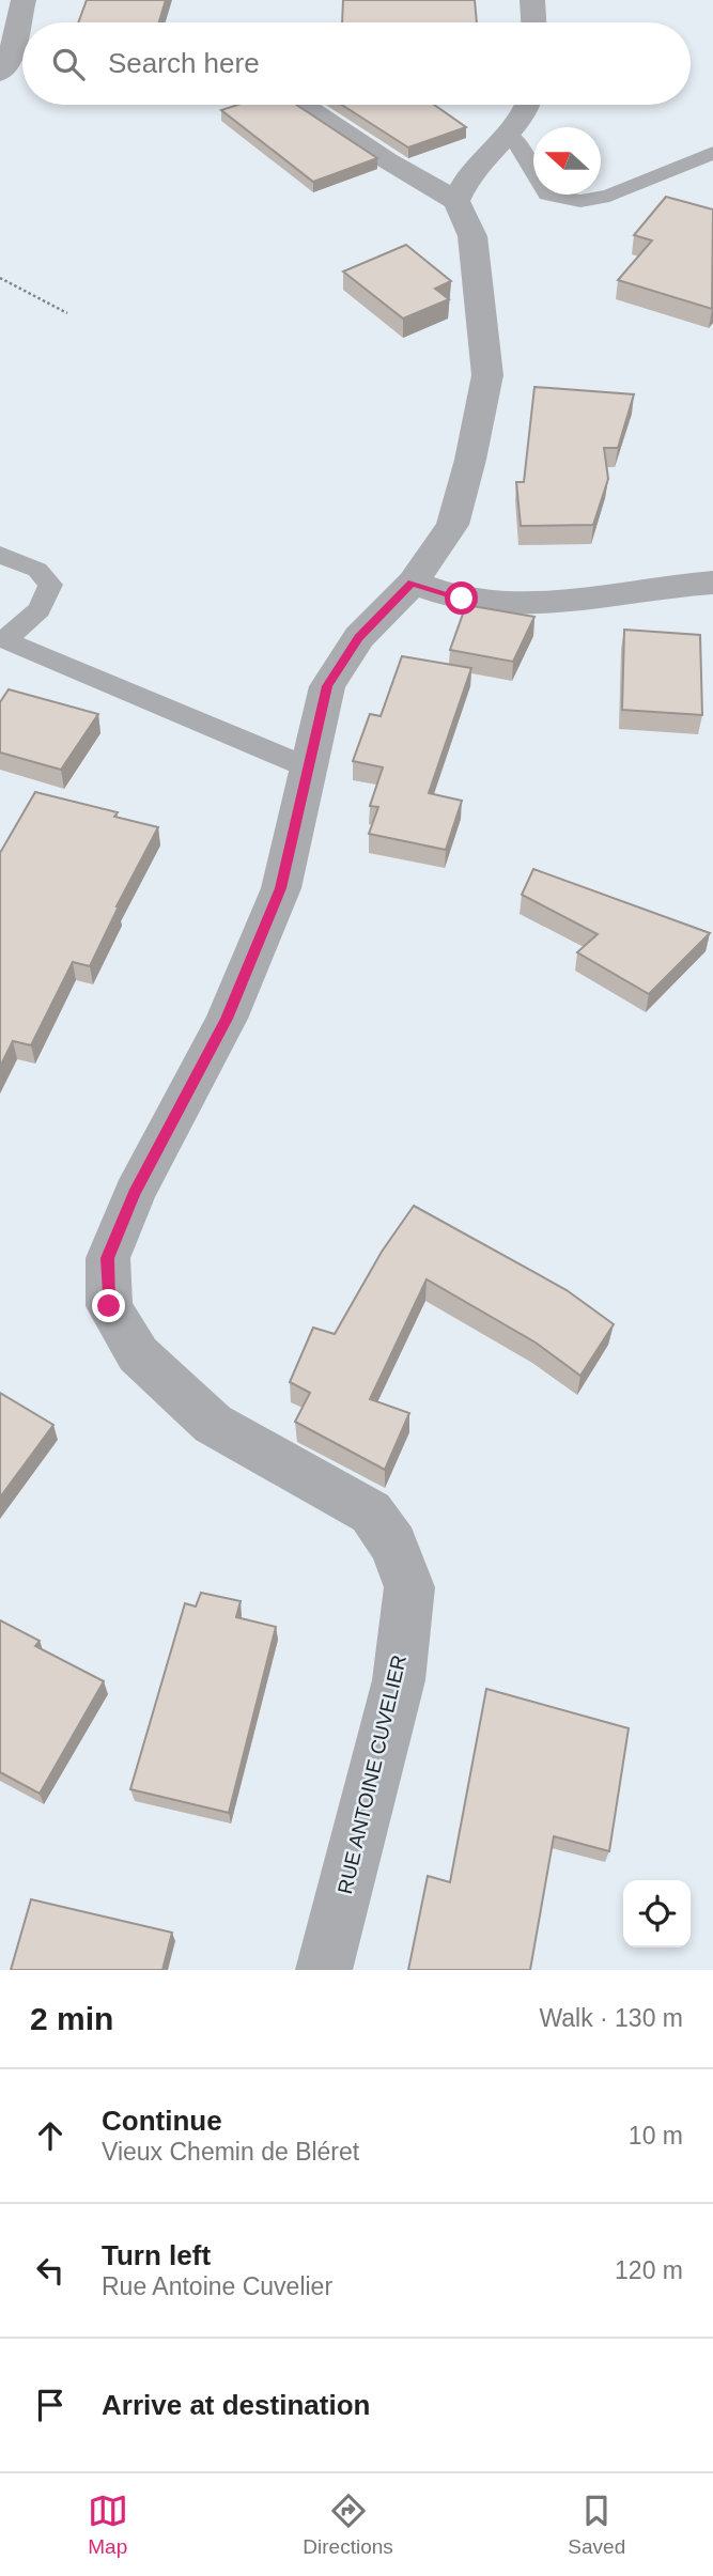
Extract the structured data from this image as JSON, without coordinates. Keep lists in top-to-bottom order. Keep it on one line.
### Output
{"streets":{"street":["RUE ANTOINE CUVELIER"]},"north":"left","page":{"search":"Search here","heading":["2 min","Walk · 130 m"],"list":[["Continue","Vieux Chemin de Bléret","10 m"],["Turn left","Rue Antoine Cuvelier","120 m"],"Arrive at destination"],"nav":["Map","Directions","Saved"]}}
